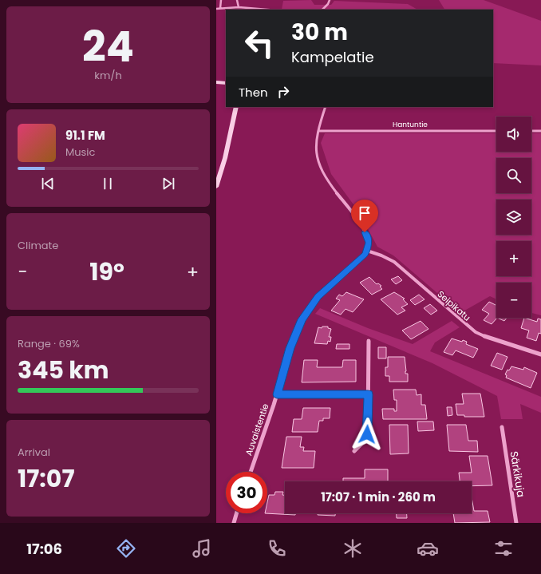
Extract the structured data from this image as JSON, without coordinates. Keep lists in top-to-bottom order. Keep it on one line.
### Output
{"streets":{"street":["Hantuntie","Seipikatu","Auvaistentie","Särkikuja"]},"crossings":[["Seipikatu","Auvaistentie"]],"page":{"tile":[["24","km/h"],"Climate",["Range · 69%","345 km"],["Arrival","17:07"]],"turn":["30 m","Kampelatie"],"then":"Then","map_buttons":["+","−"],"song":["91.1 FM","Music"],"heat":["−","19°","+"],"limit":"30","trip":"17:07 · 1 min · 260 m","tabs":"17:06"}}
